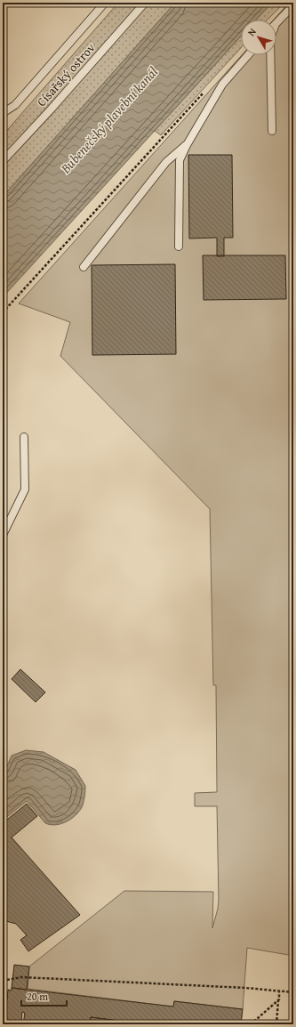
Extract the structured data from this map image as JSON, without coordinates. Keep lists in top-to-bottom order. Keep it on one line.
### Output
{"streets":{"lane":["Císařský ostrov"]},"water":["Bubenečský plavební kanál"],"scale_bar":"20 m","north":"top left"}
